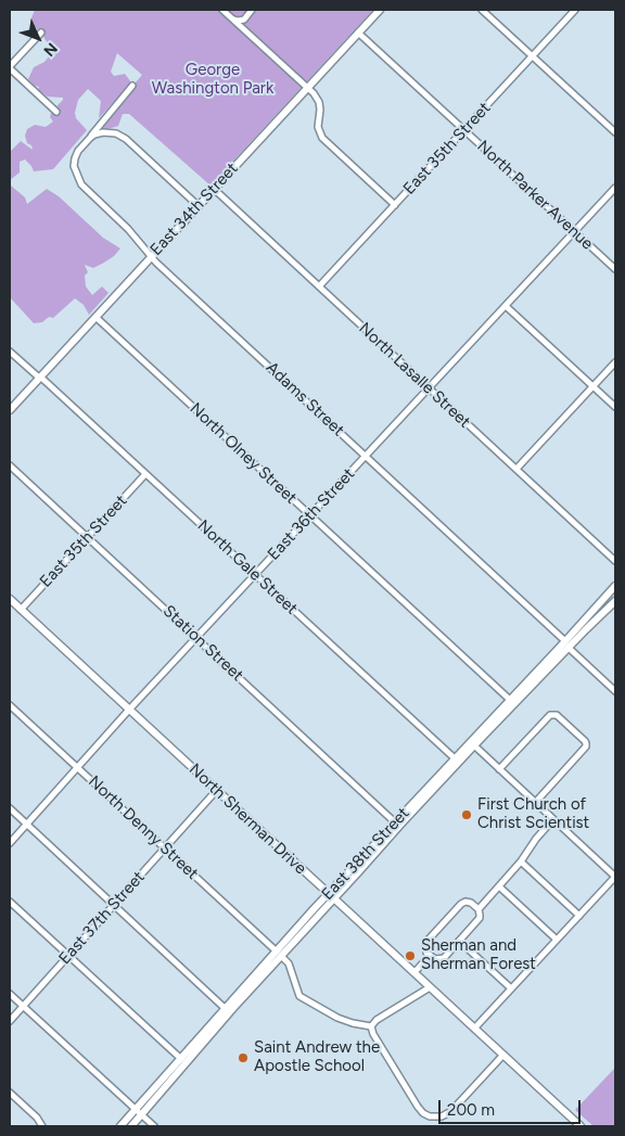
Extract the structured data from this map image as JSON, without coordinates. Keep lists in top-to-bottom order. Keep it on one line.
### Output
{"streets":{"main road":["East 34th Street","North Sherman Drive","East 38th Street"],"street":["East 35th Street","North Parker Avenue","North Lasalle Street","Adams Street","North Olney Street","East 36th Street","North Gale Street","Station Street","North Denny Street","East 37th Street"]},"crossings":[["East 35th Street","North Parker Avenue"],["East 35th Street","North Lasalle Street"],["East 35th Street","North Gale Street"],["East 35th Street","Station Street"],["East 35th Street","North Sherman Drive"],["North Parker Avenue","East 34th Street"],["North Parker Avenue","East 36th Street"],["East 34th Street","North Lasalle Street"],["East 34th Street","Adams Street"],["East 34th Street","North Olney Street"],["East 34th Street","North Gale Street"],["North Lasalle Street","East 36th Street"],["Adams Street","East 36th Street"],["Adams Street","East 38th Street"],["North Olney Street","East 36th Street"],["North Olney Street","East 38th Street"],["East 36th Street","North Gale Street"],["East 36th Street","Station Street"],["East 36th Street","North Sherman Drive"],["East 36th Street","North Denny Street"],["North Gale Street","East 38th Street"],["Station Street","East 38th Street"],["North Sherman Drive","East 38th Street"],["North Sherman Drive","East 37th Street"],["North Denny Street","East 38th Street"],["North Denny Street","East 37th Street"]],"parks":["George Washington Park"],"places":["First Church of Christ Scientist","Sherman and Sherman Forest","Saint Andrew the Apostle School"],"scale_bar":"200 m","north":"bottom right"}
